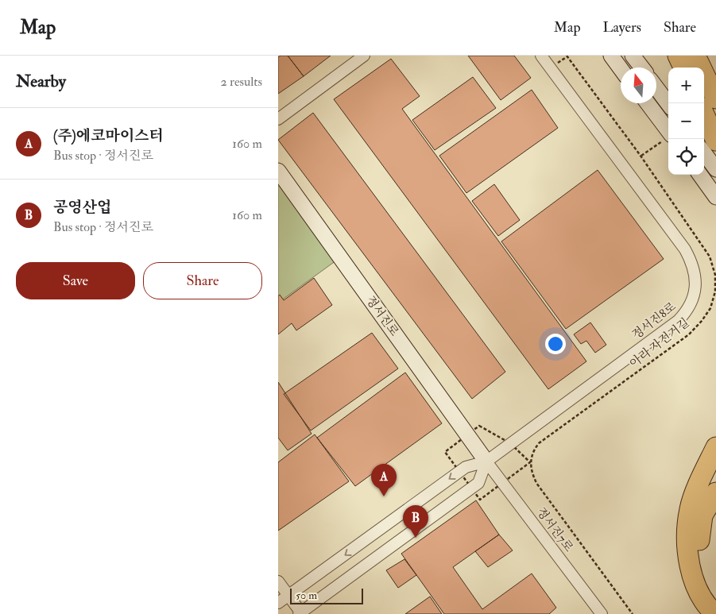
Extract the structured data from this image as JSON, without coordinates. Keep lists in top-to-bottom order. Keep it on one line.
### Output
{"streets":{"street":["정서진로","정서진8로","정서진7로"],"path":["아라 자전거길"]},"crossings":[["정서진로","정서진8로"],["정서진로","정서진7로"],["정서진8로","정서진7로"]],"scale_bar":"50 m","north":"top","page":{"header":"Map","nav":["Map","Layers","Share"],"heading":["Nearby","2 results"],"map_buttons":["+","−"],"list":[{"mark":"A","name":"(주)에코마이스터","note":"Bus stop · 정서진로","value":"160 m"},{"mark":"B","name":"공영산업","note":"Bus stop · 정서진로","value":"160 m"}],"buttons":["Save","Share"],"pins":["A","B"],"scale":"50 m"}}
